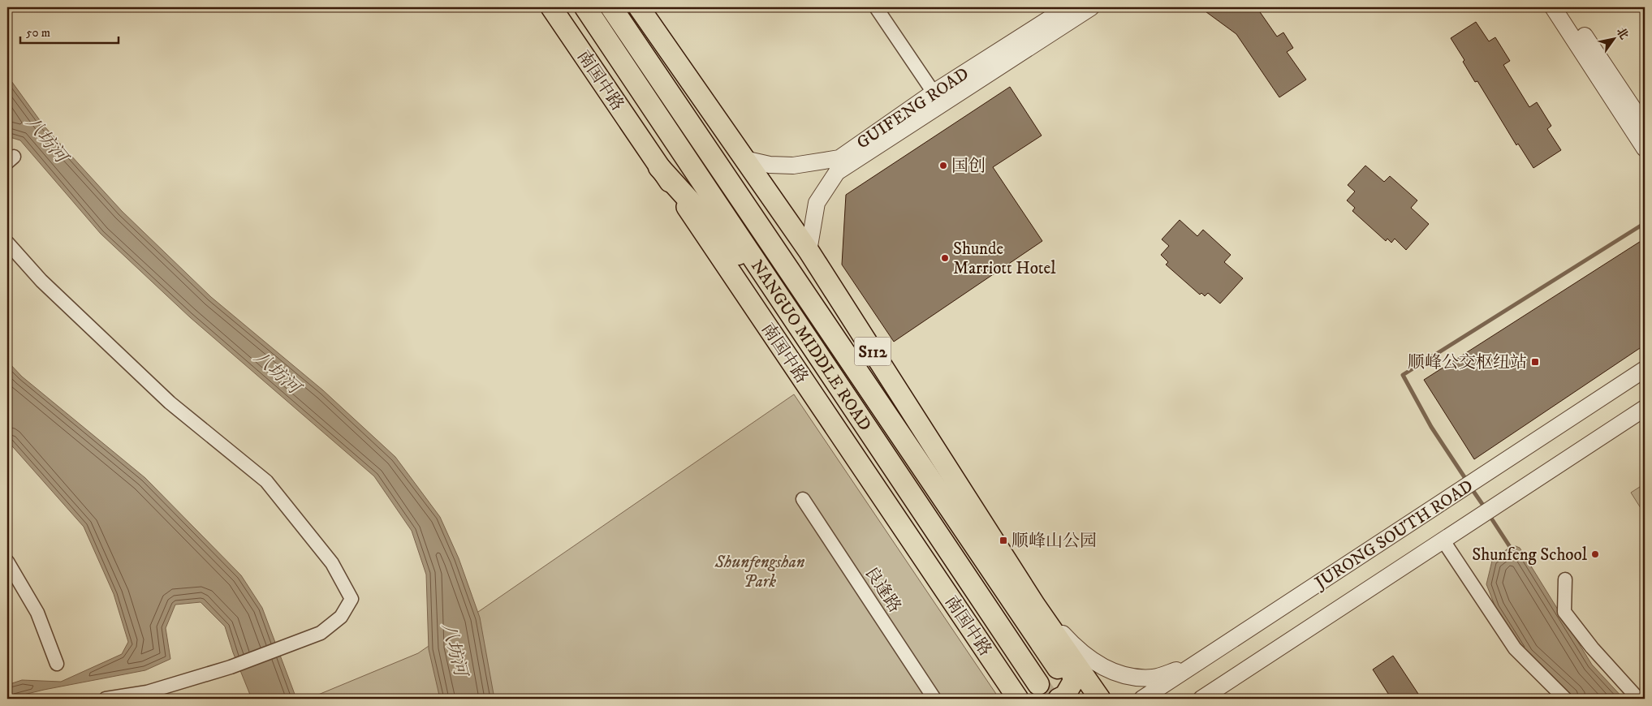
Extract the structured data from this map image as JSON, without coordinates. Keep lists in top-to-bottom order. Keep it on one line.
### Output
{"streets":{"highway":["NANGUO MIDDLE ROAD","S112"],"main road":["南国中路"],"street":["GUIFENG ROAD","JURONG SOUTH ROAD","良逢路"]},"crossings":[["GUIFENG ROAD","S112"]],"water":["八坊河"],"parks":["Shunfengshan Park"],"places":{"other":["国创","Shunde Marriott Hotel","Shunfeng School"],"transit":["顺峰公交枢纽站","顺峰山公园"]},"scale_bar":"50 m","north":"top right"}
